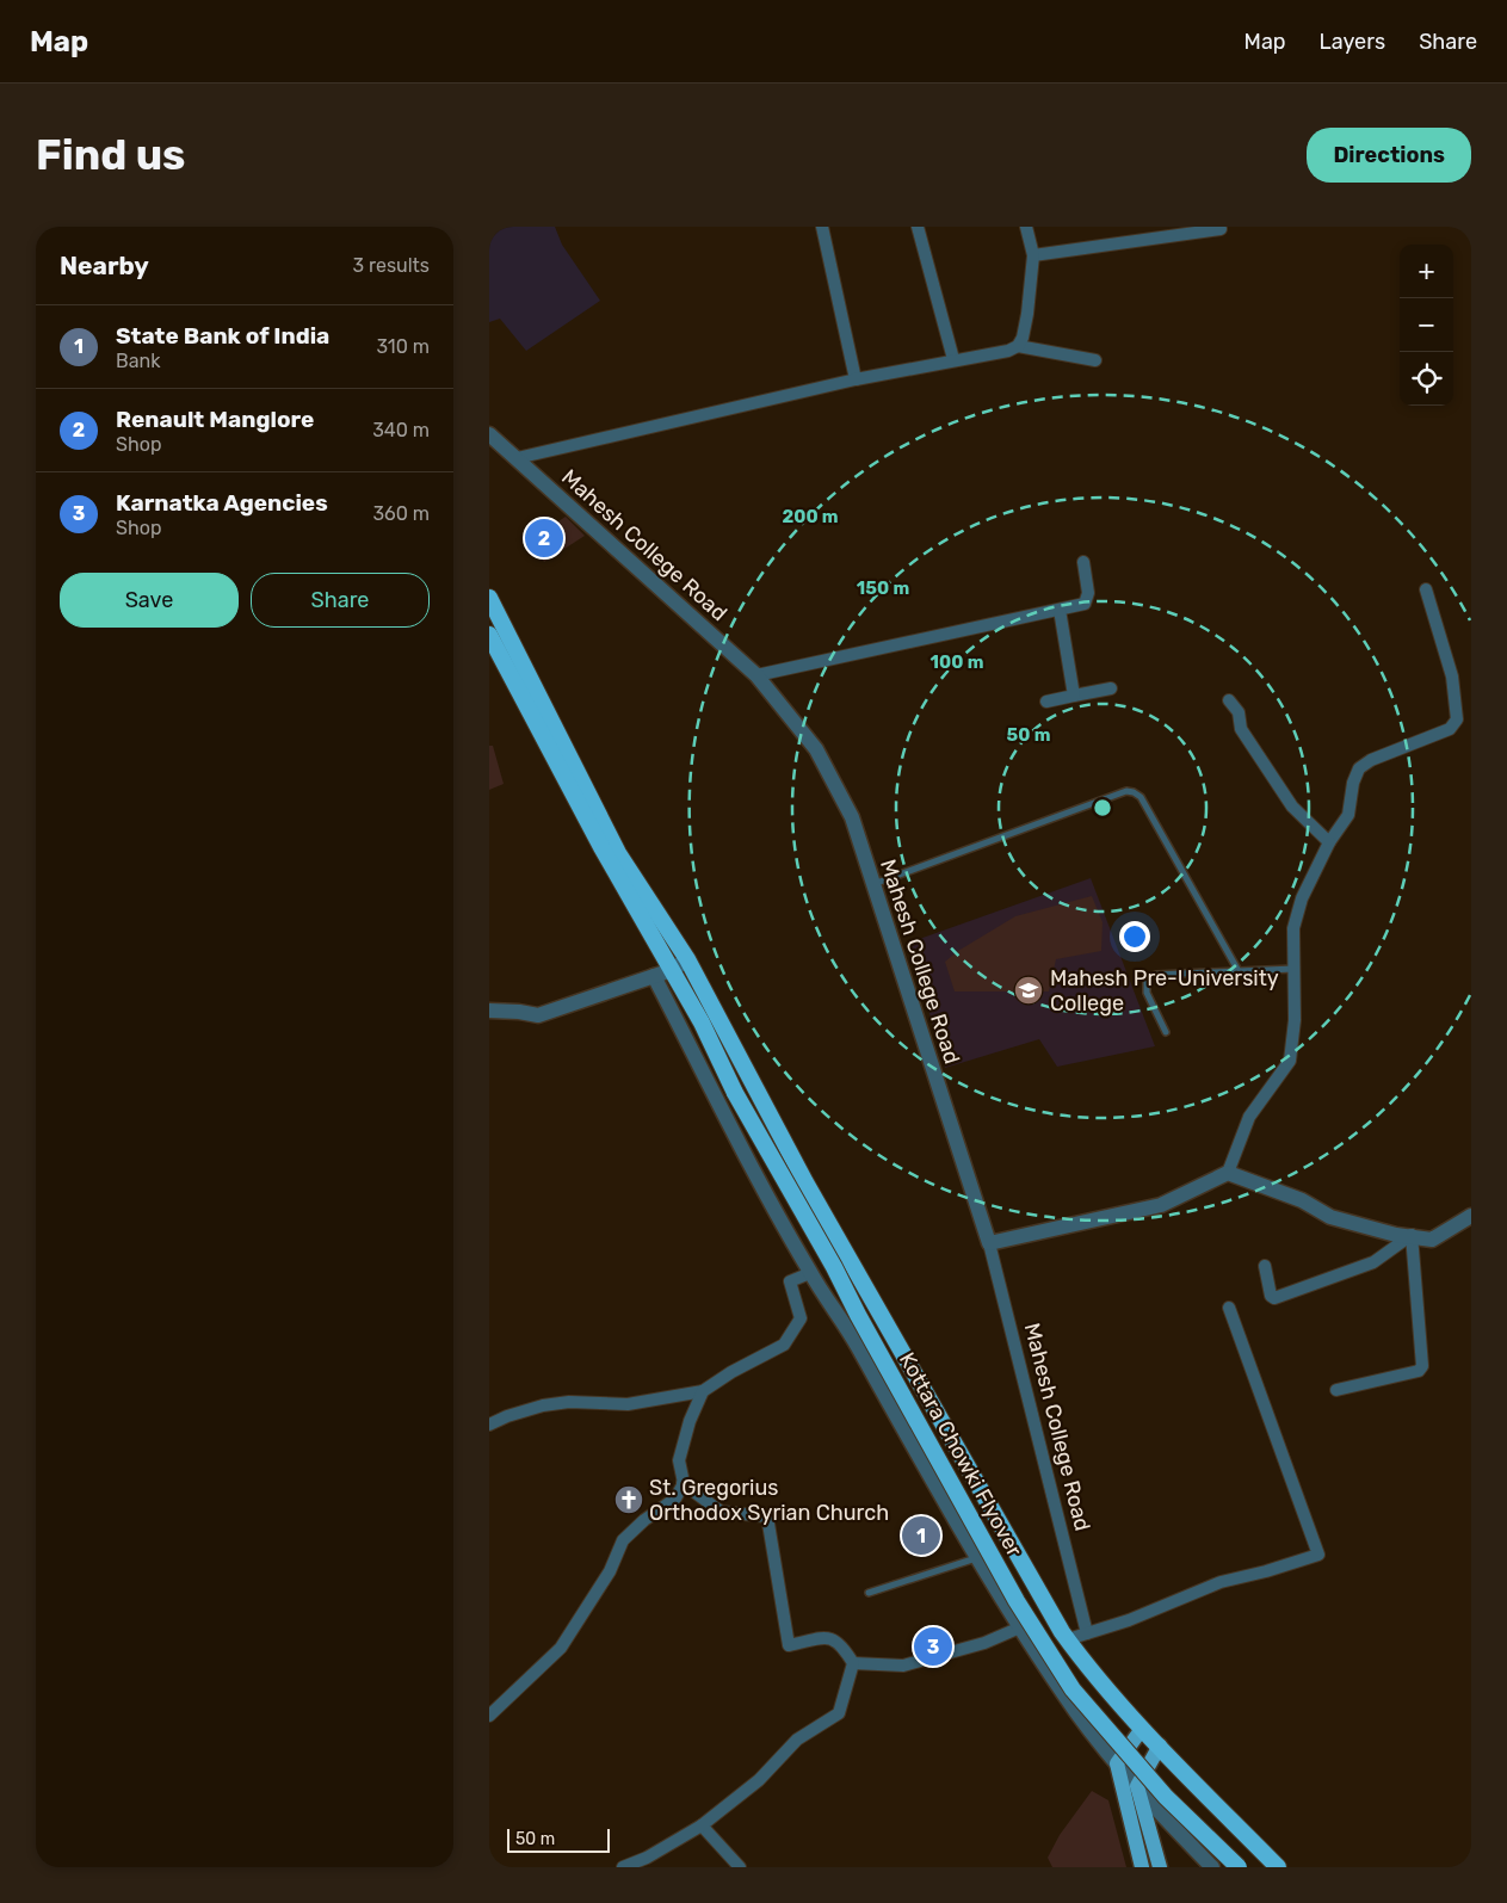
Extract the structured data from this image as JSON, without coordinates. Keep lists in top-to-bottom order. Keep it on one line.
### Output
{"streets":{"highway":["Kottara Chowki Flyover"],"street":["Mahesh College Road"]},"places":{"school or university":["Mahesh Pre-University College"],"church":["St. Gregorius Orthodox Syrian Church"]},"scale_bar":"50 m","page":{"header":"Map","nav":["Map","Layers","Share"],"buttons":["Directions",["Save","Share"]],"title":"Find us","heading":["Nearby","3 results"],"map_buttons":["+","−"],"list":[{"mark":"1","name":"State Bank of India","note":"Bank","value":"310 m"},{"mark":"2","name":"Renault Manglore","note":"Shop","value":"340 m"},{"mark":"3","name":"Karnatka Agencies","note":"Shop","value":"360 m"}],"pins":["2","1","3"],"scale":"50 m"},"rings":["200 m","150 m","100 m","50 m"]}
